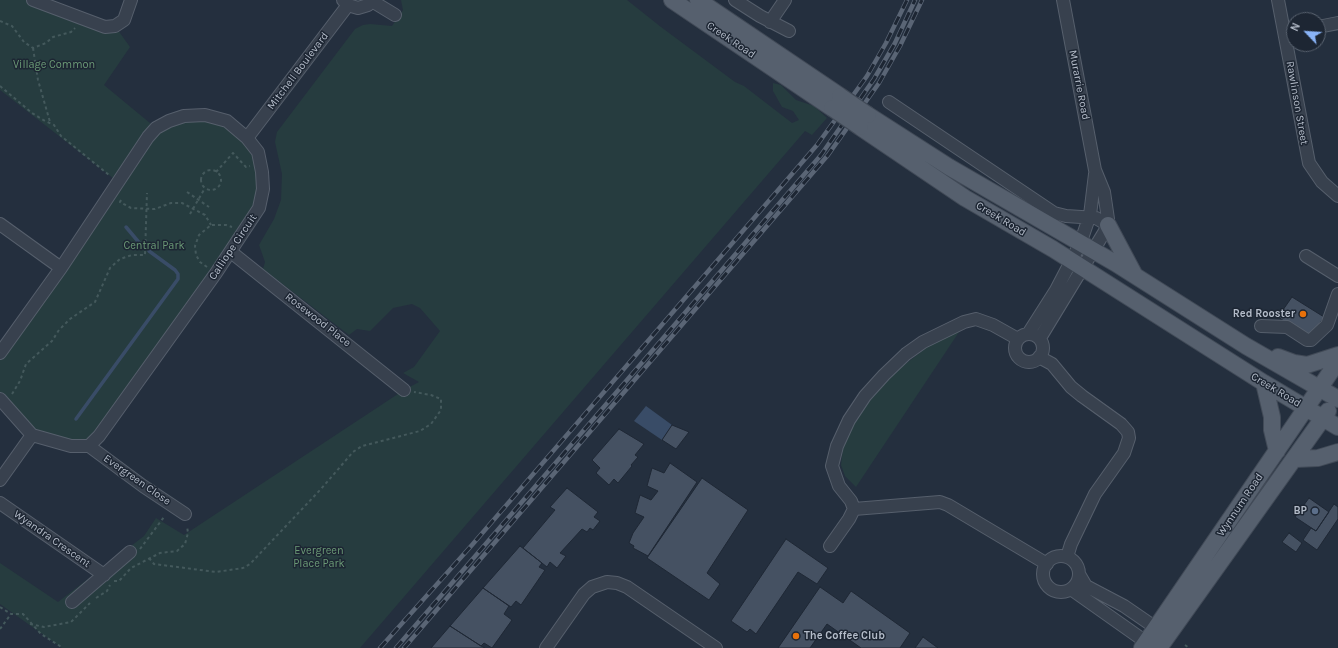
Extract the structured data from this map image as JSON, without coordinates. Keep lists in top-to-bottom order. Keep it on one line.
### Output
{"streets":{"main road":["Creek Road","Wynnum Road"],"street":["Mitchell Boulevard","Murarrie Road","Rawlinson Street","Calliope Circuit","Rosewood Place","Evergreen Close","Wyandra Crescent"]},"crossings":[["Creek Road","Murarrie Road"],["Creek Road","Wynnum Road"],["Mitchell Boulevard","Calliope Circuit"],["Calliope Circuit","Rosewood Place"],["Calliope Circuit","Evergreen Close"]],"parks":["Village Common","Central Park","Evergreen Place Park"],"places":["Red Rooster","BP","The Coffee Club"],"north":"top left"}
